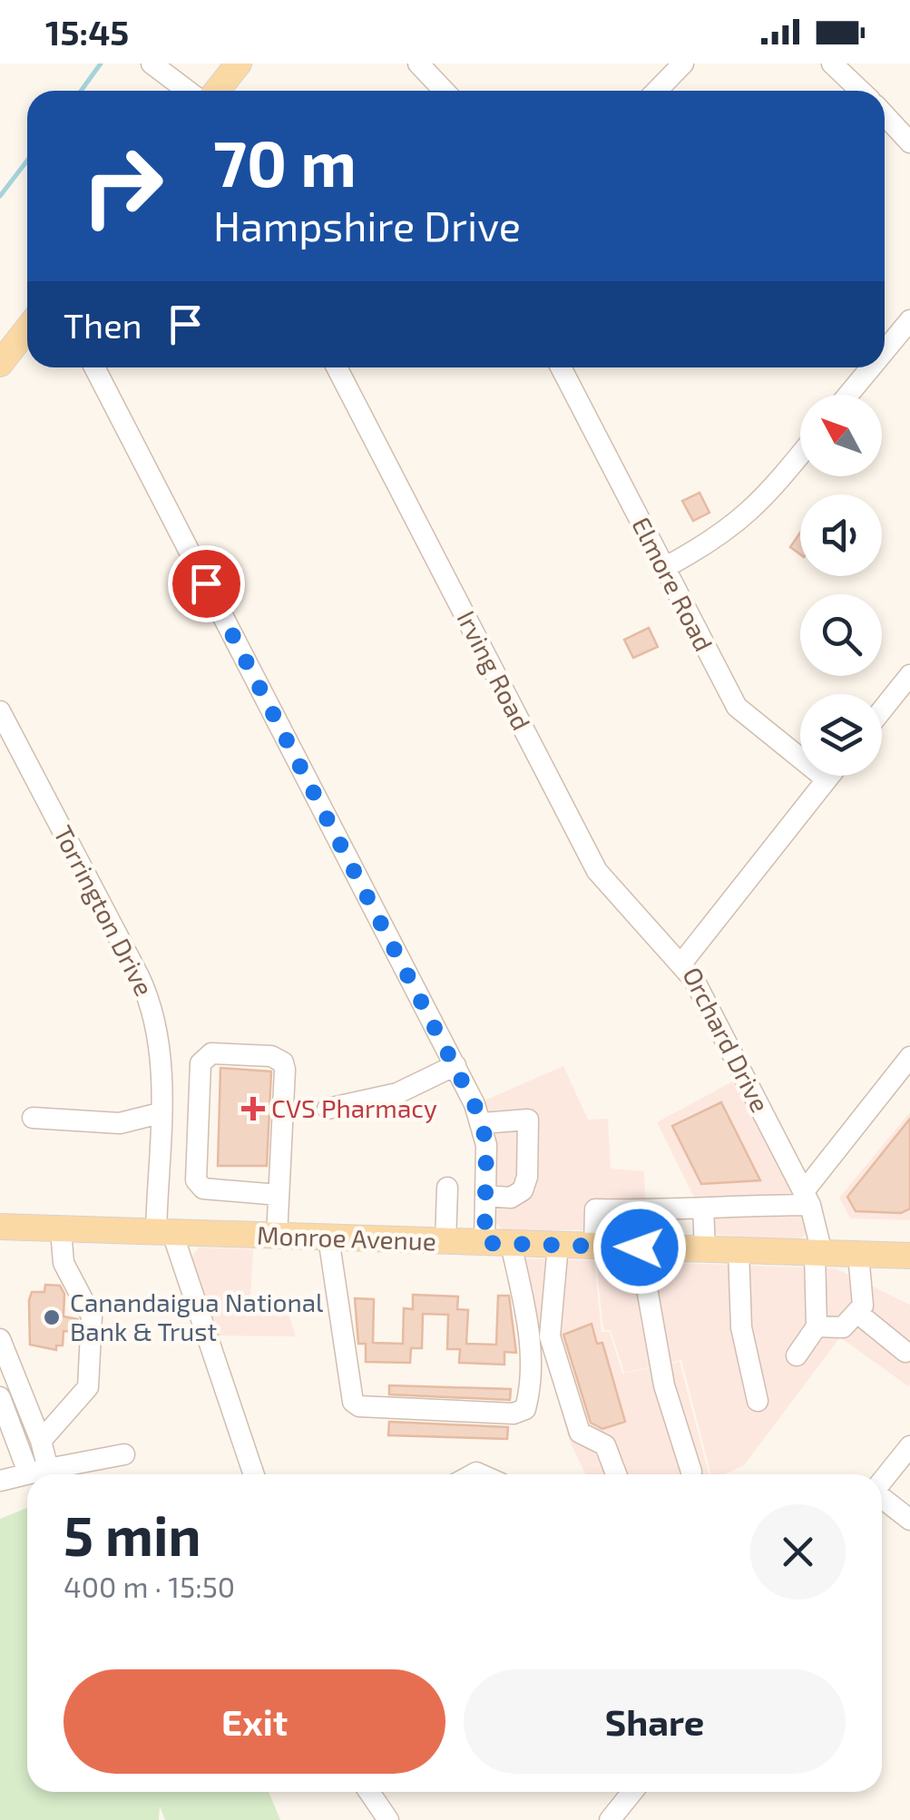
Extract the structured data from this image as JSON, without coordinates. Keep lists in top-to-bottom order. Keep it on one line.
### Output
{"streets":{"main road":["Monroe Avenue"],"street":["Elmore Road","Irving Road","Torrington Drive","Orchard Drive"]},"crossings":[["Elmore Road","Orchard Drive"],["Irving Road","Orchard Drive"],["Torrington Drive","Monroe Avenue"],["Orchard Drive","Monroe Avenue"]],"places":{"health":["CVS Pharmacy"],"other":["Canandaigua National Bank & Trust"]},"north":"top left","page":{"status":"15:45","turn":["70 m","Hampshire Drive"],"then":"Then","heading":["5 min","400 m · 15:50"],"buttons":["Exit","Share"]}}
